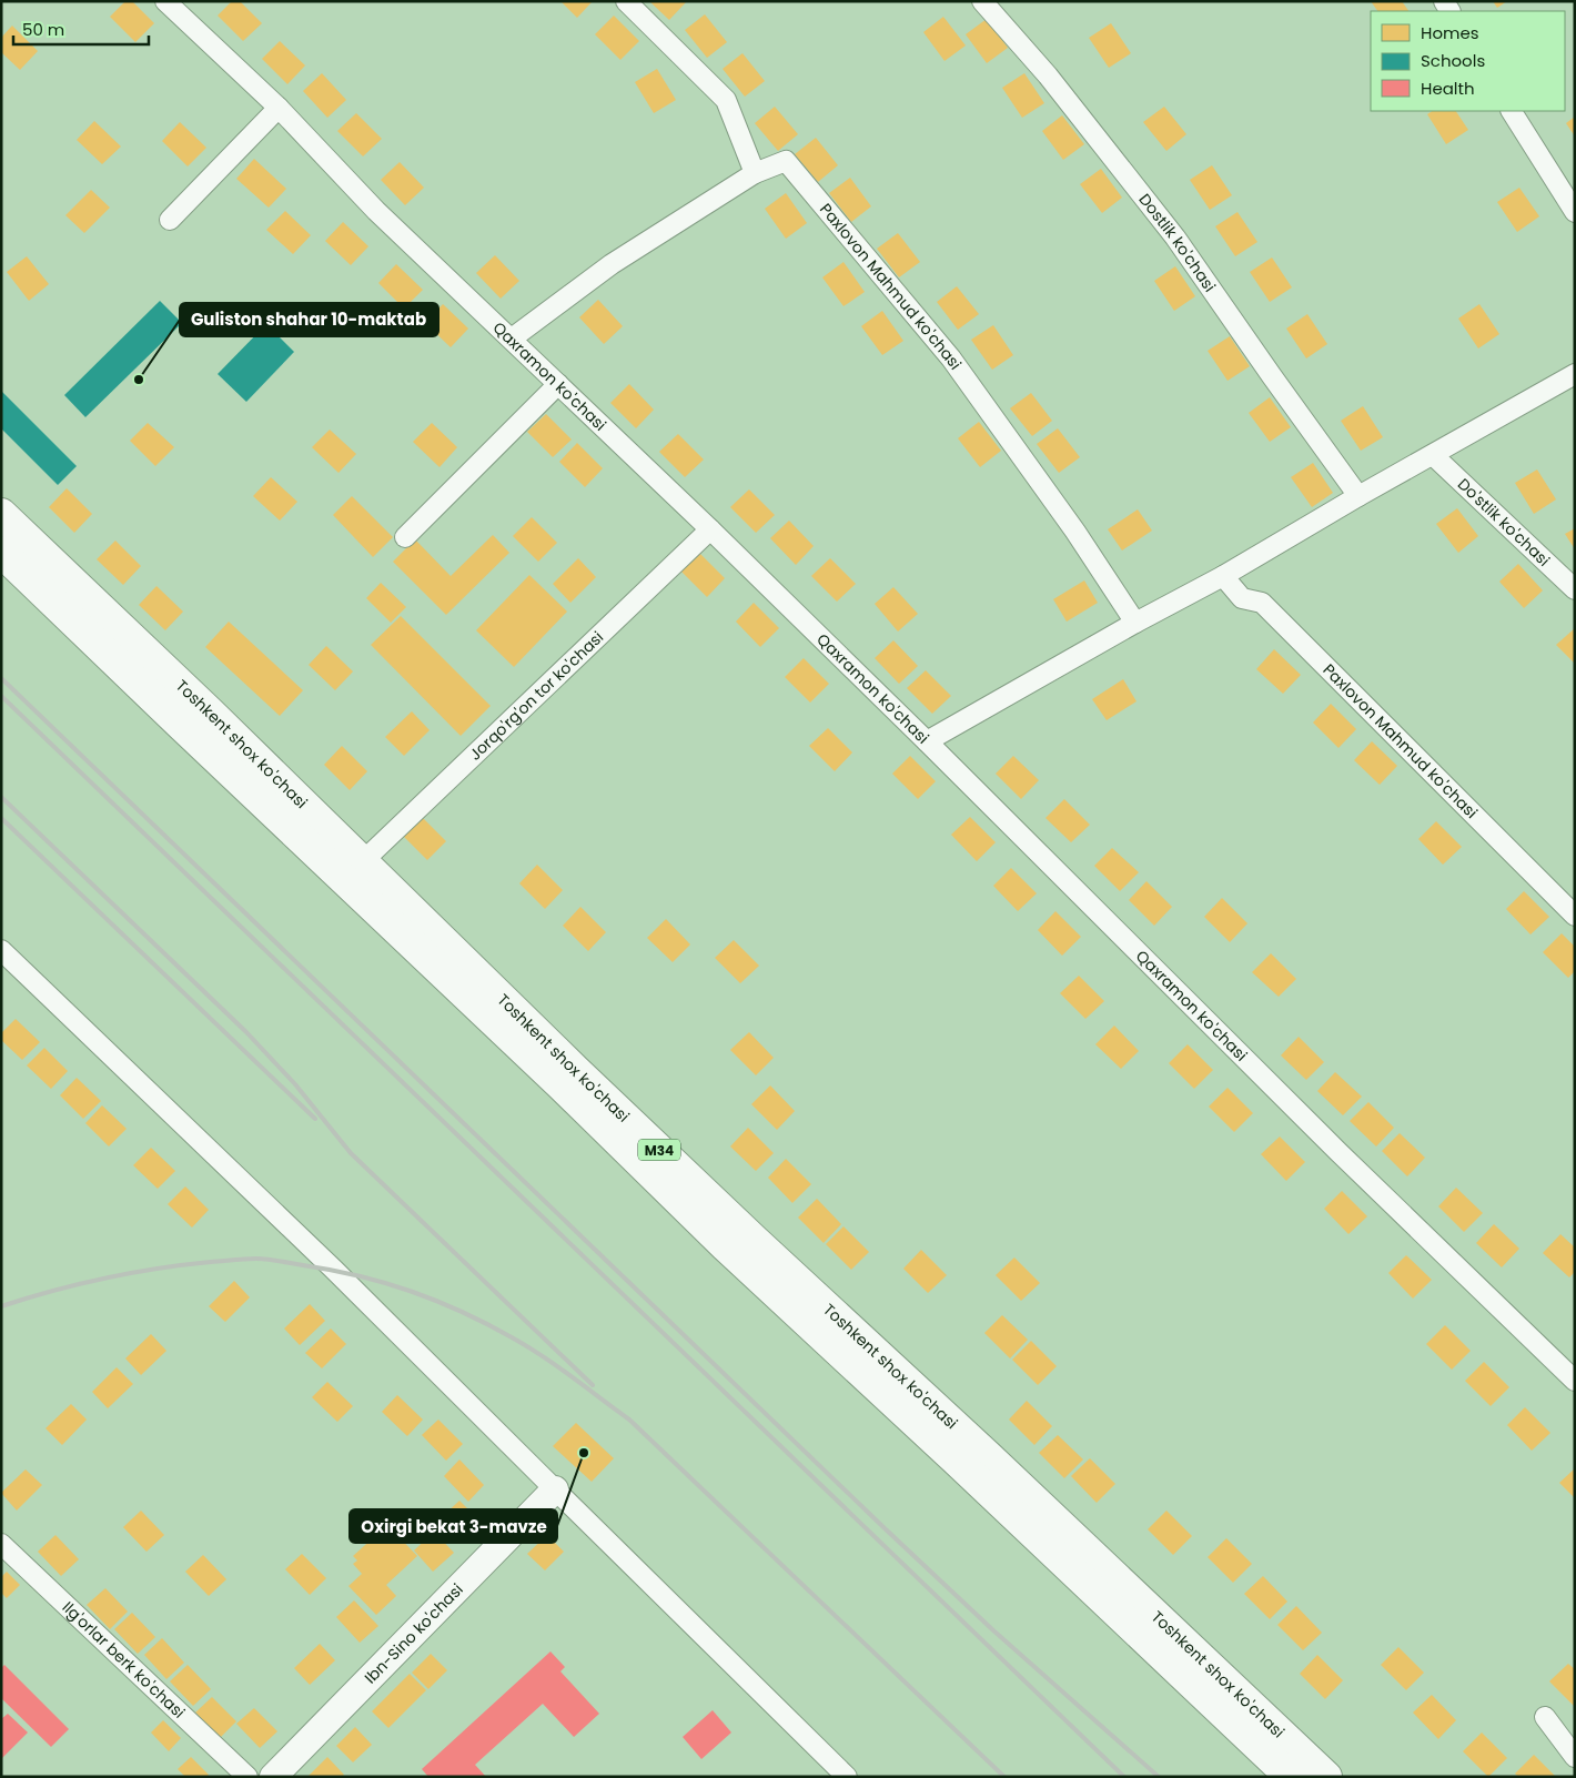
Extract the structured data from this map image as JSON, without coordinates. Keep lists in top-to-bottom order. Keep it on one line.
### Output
{"streets":{"highway":["Toshkent shox ko'chasi","M34"],"main road":["Ibn-Sino ko'chasi"],"street":["Dostlik ko'chasi","Paxlovon Mahmud ko'chasi","Qaxramon ko'chasi","Do'stlik ko'chasi","Jorqo'rg'on tor ko'chasi","Ilg'orlar berk ko'chasi"]},"crossings":[["Qaxramon ko'chasi","Jorqo'rg'on tor ko'chasi"],["Jorqo'rg'on tor ko'chasi","Toshkent shox ko'chasi"]],"places":["Guliston shahar 10-maktab","Oxirgi bekat 3-mavze"],"legend":["Homes","Schools","Health"],"scale_bar":"50 m"}
